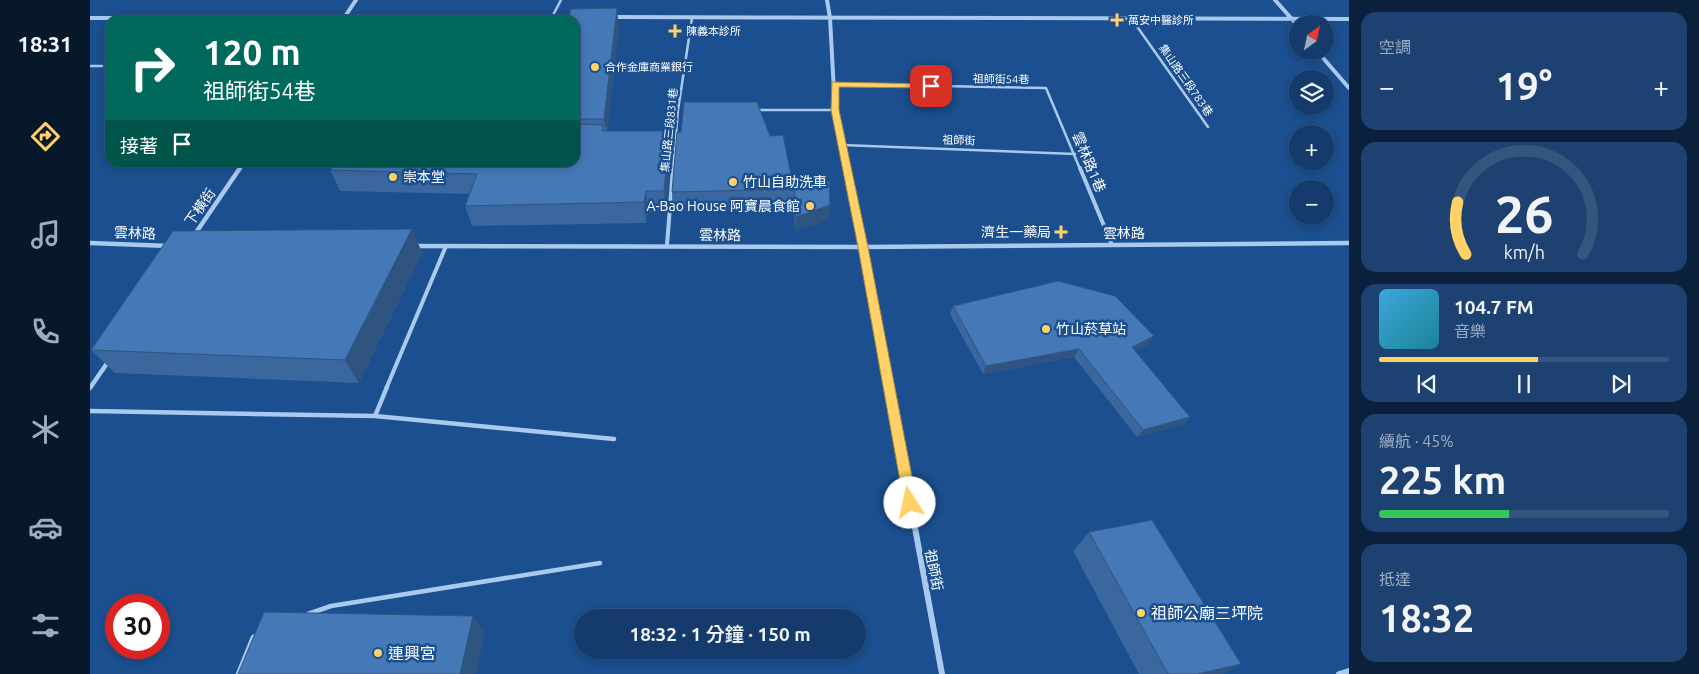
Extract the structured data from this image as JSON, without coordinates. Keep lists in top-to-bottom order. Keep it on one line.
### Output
{"streets":{"street":["祖師街","下橫街","雲林路"],"lane":["祖師街54巷","集山路三段783巷","集山路三段831巷","雲林路1巷"]},"crossings":[["祖師街54巷","祖師街"],["祖師街54巷","雲林路1巷"],["集山路三段831巷","雲林路"],["祖師街","雲林路1巷"],["祖師街","雲林路"],["雲林路1巷","雲林路"]],"places":{"health":["萬安中醫診所","陳義本診所","濟生一藥局"],"other":["合作金庫商業銀行","崇本堂","竹山自助洗車","A-Bao House 阿寶晨食館","竹山菸草站","祖師公廟三坪院","連興宮"]},"north":"top right","page":{"tabs":"18:31","tile":["空調",["續航 · 45%","225 km"],["抵達","18:32"]],"map_buttons":["+","−"],"turn":["120 m","祖師街54巷"],"heat":["−","19°","+"],"then":"接著","song":["104.7 FM","音樂"],"limit":"30","trip":"18:32 · 1 分鐘 · 150 m","gauge":["26","km/h"]}}
